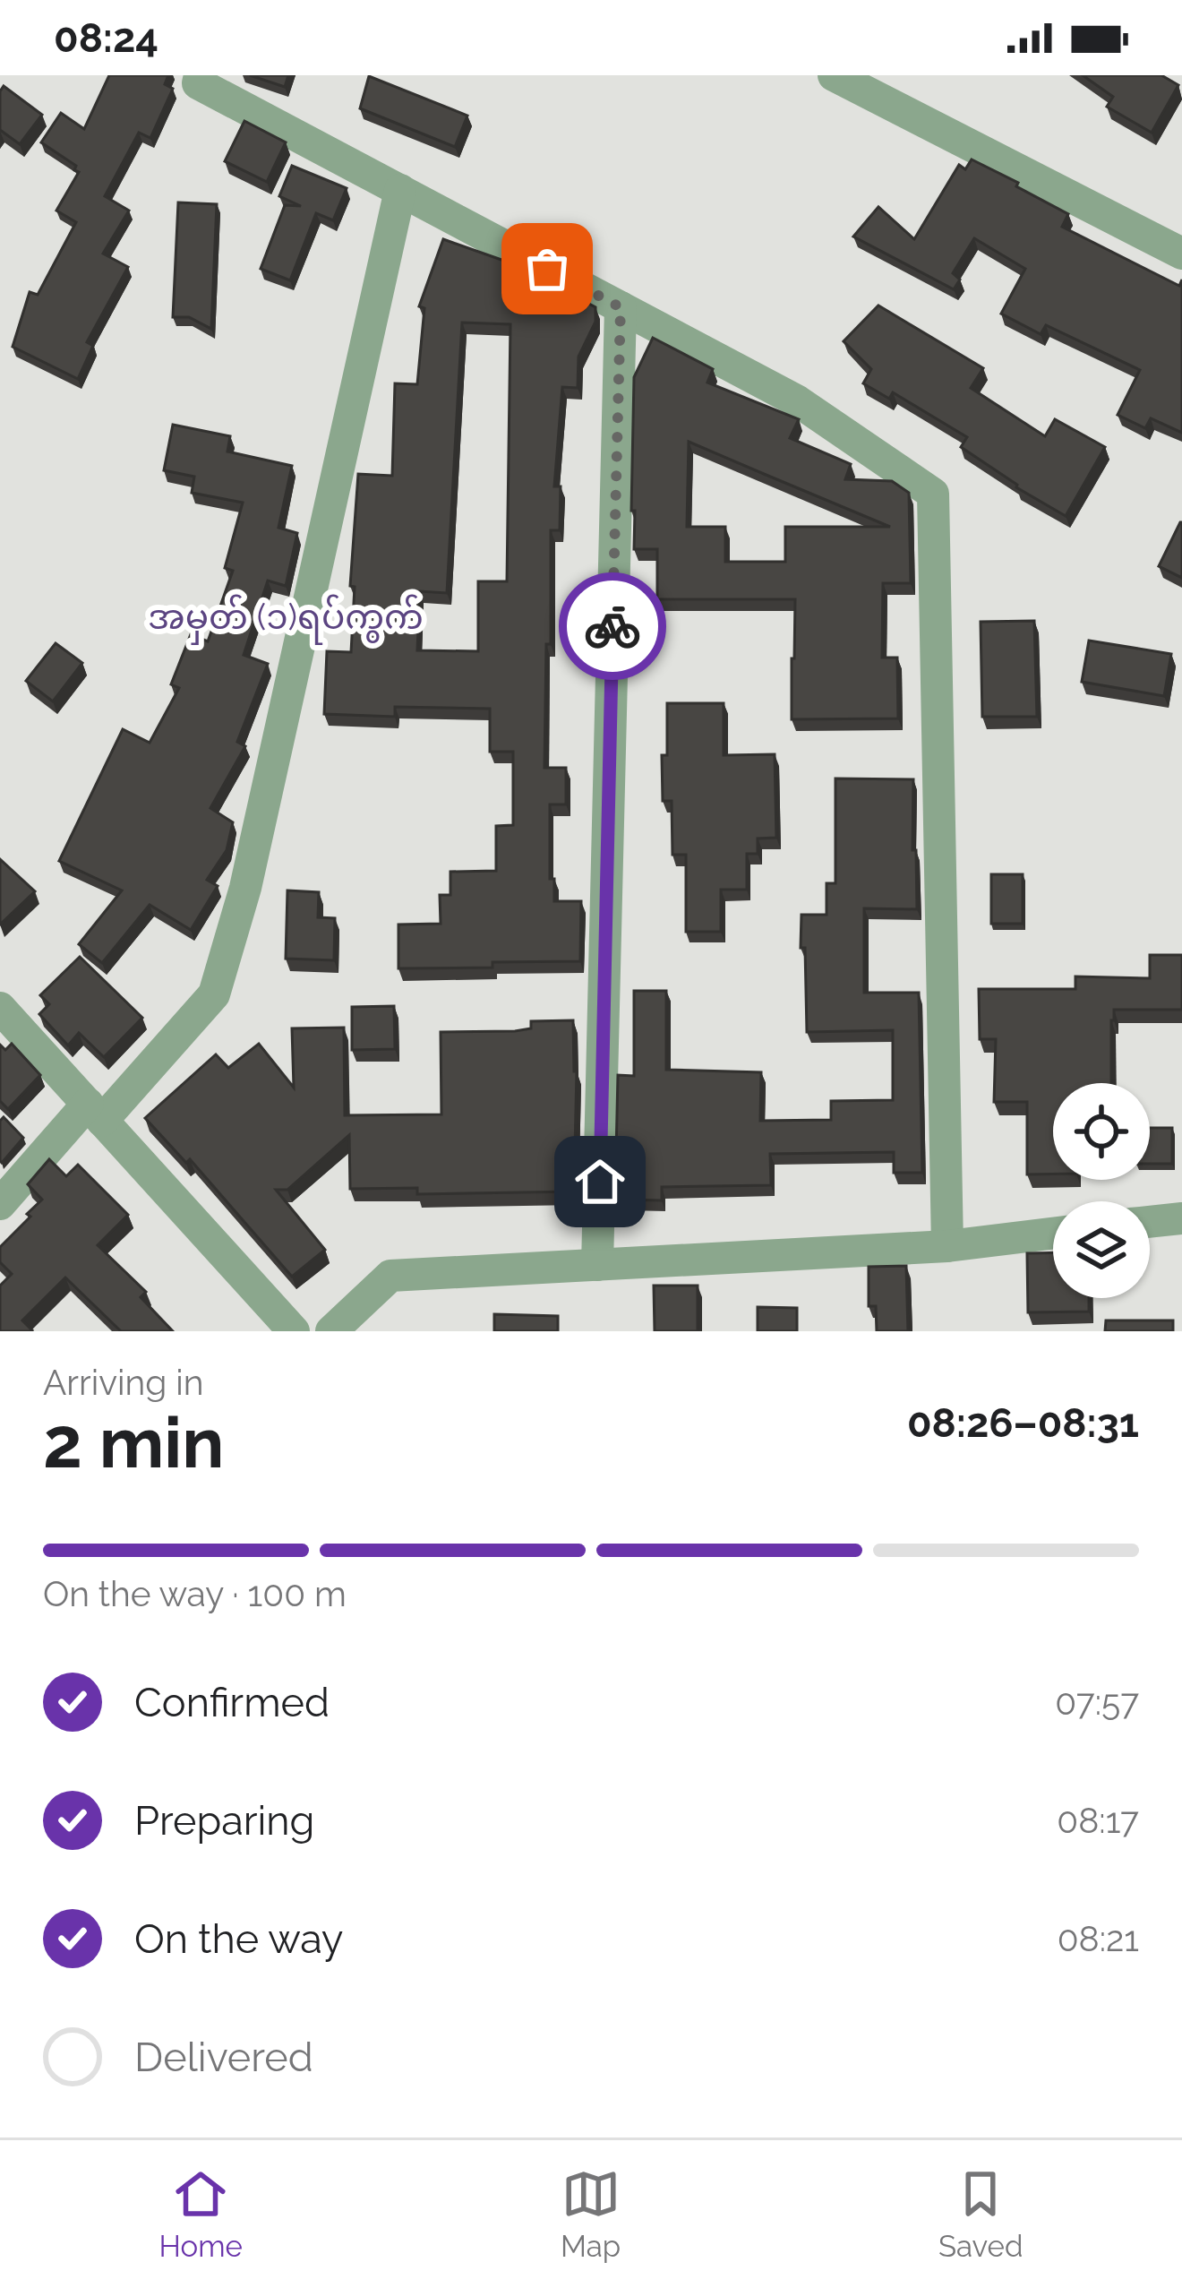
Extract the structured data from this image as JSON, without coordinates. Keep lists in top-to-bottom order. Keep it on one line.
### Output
{"districts":["အမှတ် (၁)ရပ်ကွက်"],"page":{"status":"08:24","heading":["2 min","Arriving in","08:26–08:31"],"bar":"On the way · 100 m","list":[["Confirmed","07:57"],["Preparing","08:17"],["On the way","08:21"],"Delivered"],"tabs":["Home","Map","Saved"]}}
